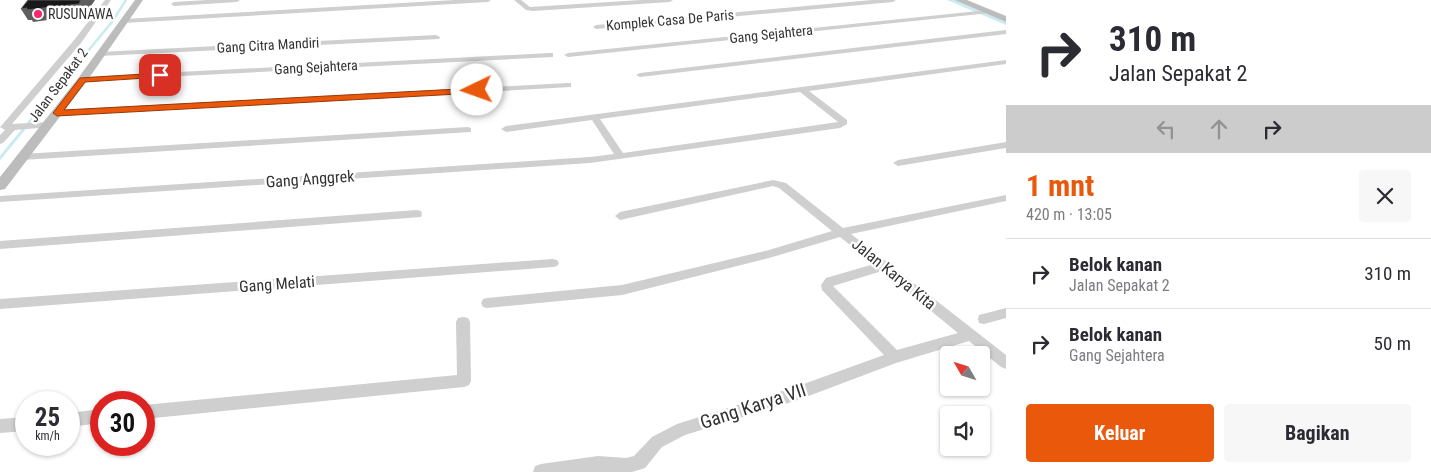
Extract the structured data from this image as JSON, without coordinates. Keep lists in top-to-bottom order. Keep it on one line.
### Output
{"streets":{"street":["Komplek Casa De Paris","Gang Sejahtera","Gang Citra Mandiri","Jalan Sepakat 2","Gang Anggrek","Jalan Karya Kita","Gang Melati","Gang Karya VII"]},"crossings":[["Gang Sejahtera","Jalan Sepakat 2"],["Gang Citra Mandiri","Jalan Sepakat 2"],["Jalan Karya Kita","Gang Karya VII"]],"places":["RUSUNAWA"],"north":"top left","page":{"turn":["310 m","Jalan Sepakat 2"],"heading":["1 mnt","420 m · 13:05"],"list":[{"name":"Belok kanan","note":"Jalan Sepakat 2","value":"310 m"},{"name":"Belok kanan","note":"Gang Sejahtera","value":"50 m"}],"speed":"25 km/h","limit":"30","buttons":["Keluar","Bagikan"]}}
